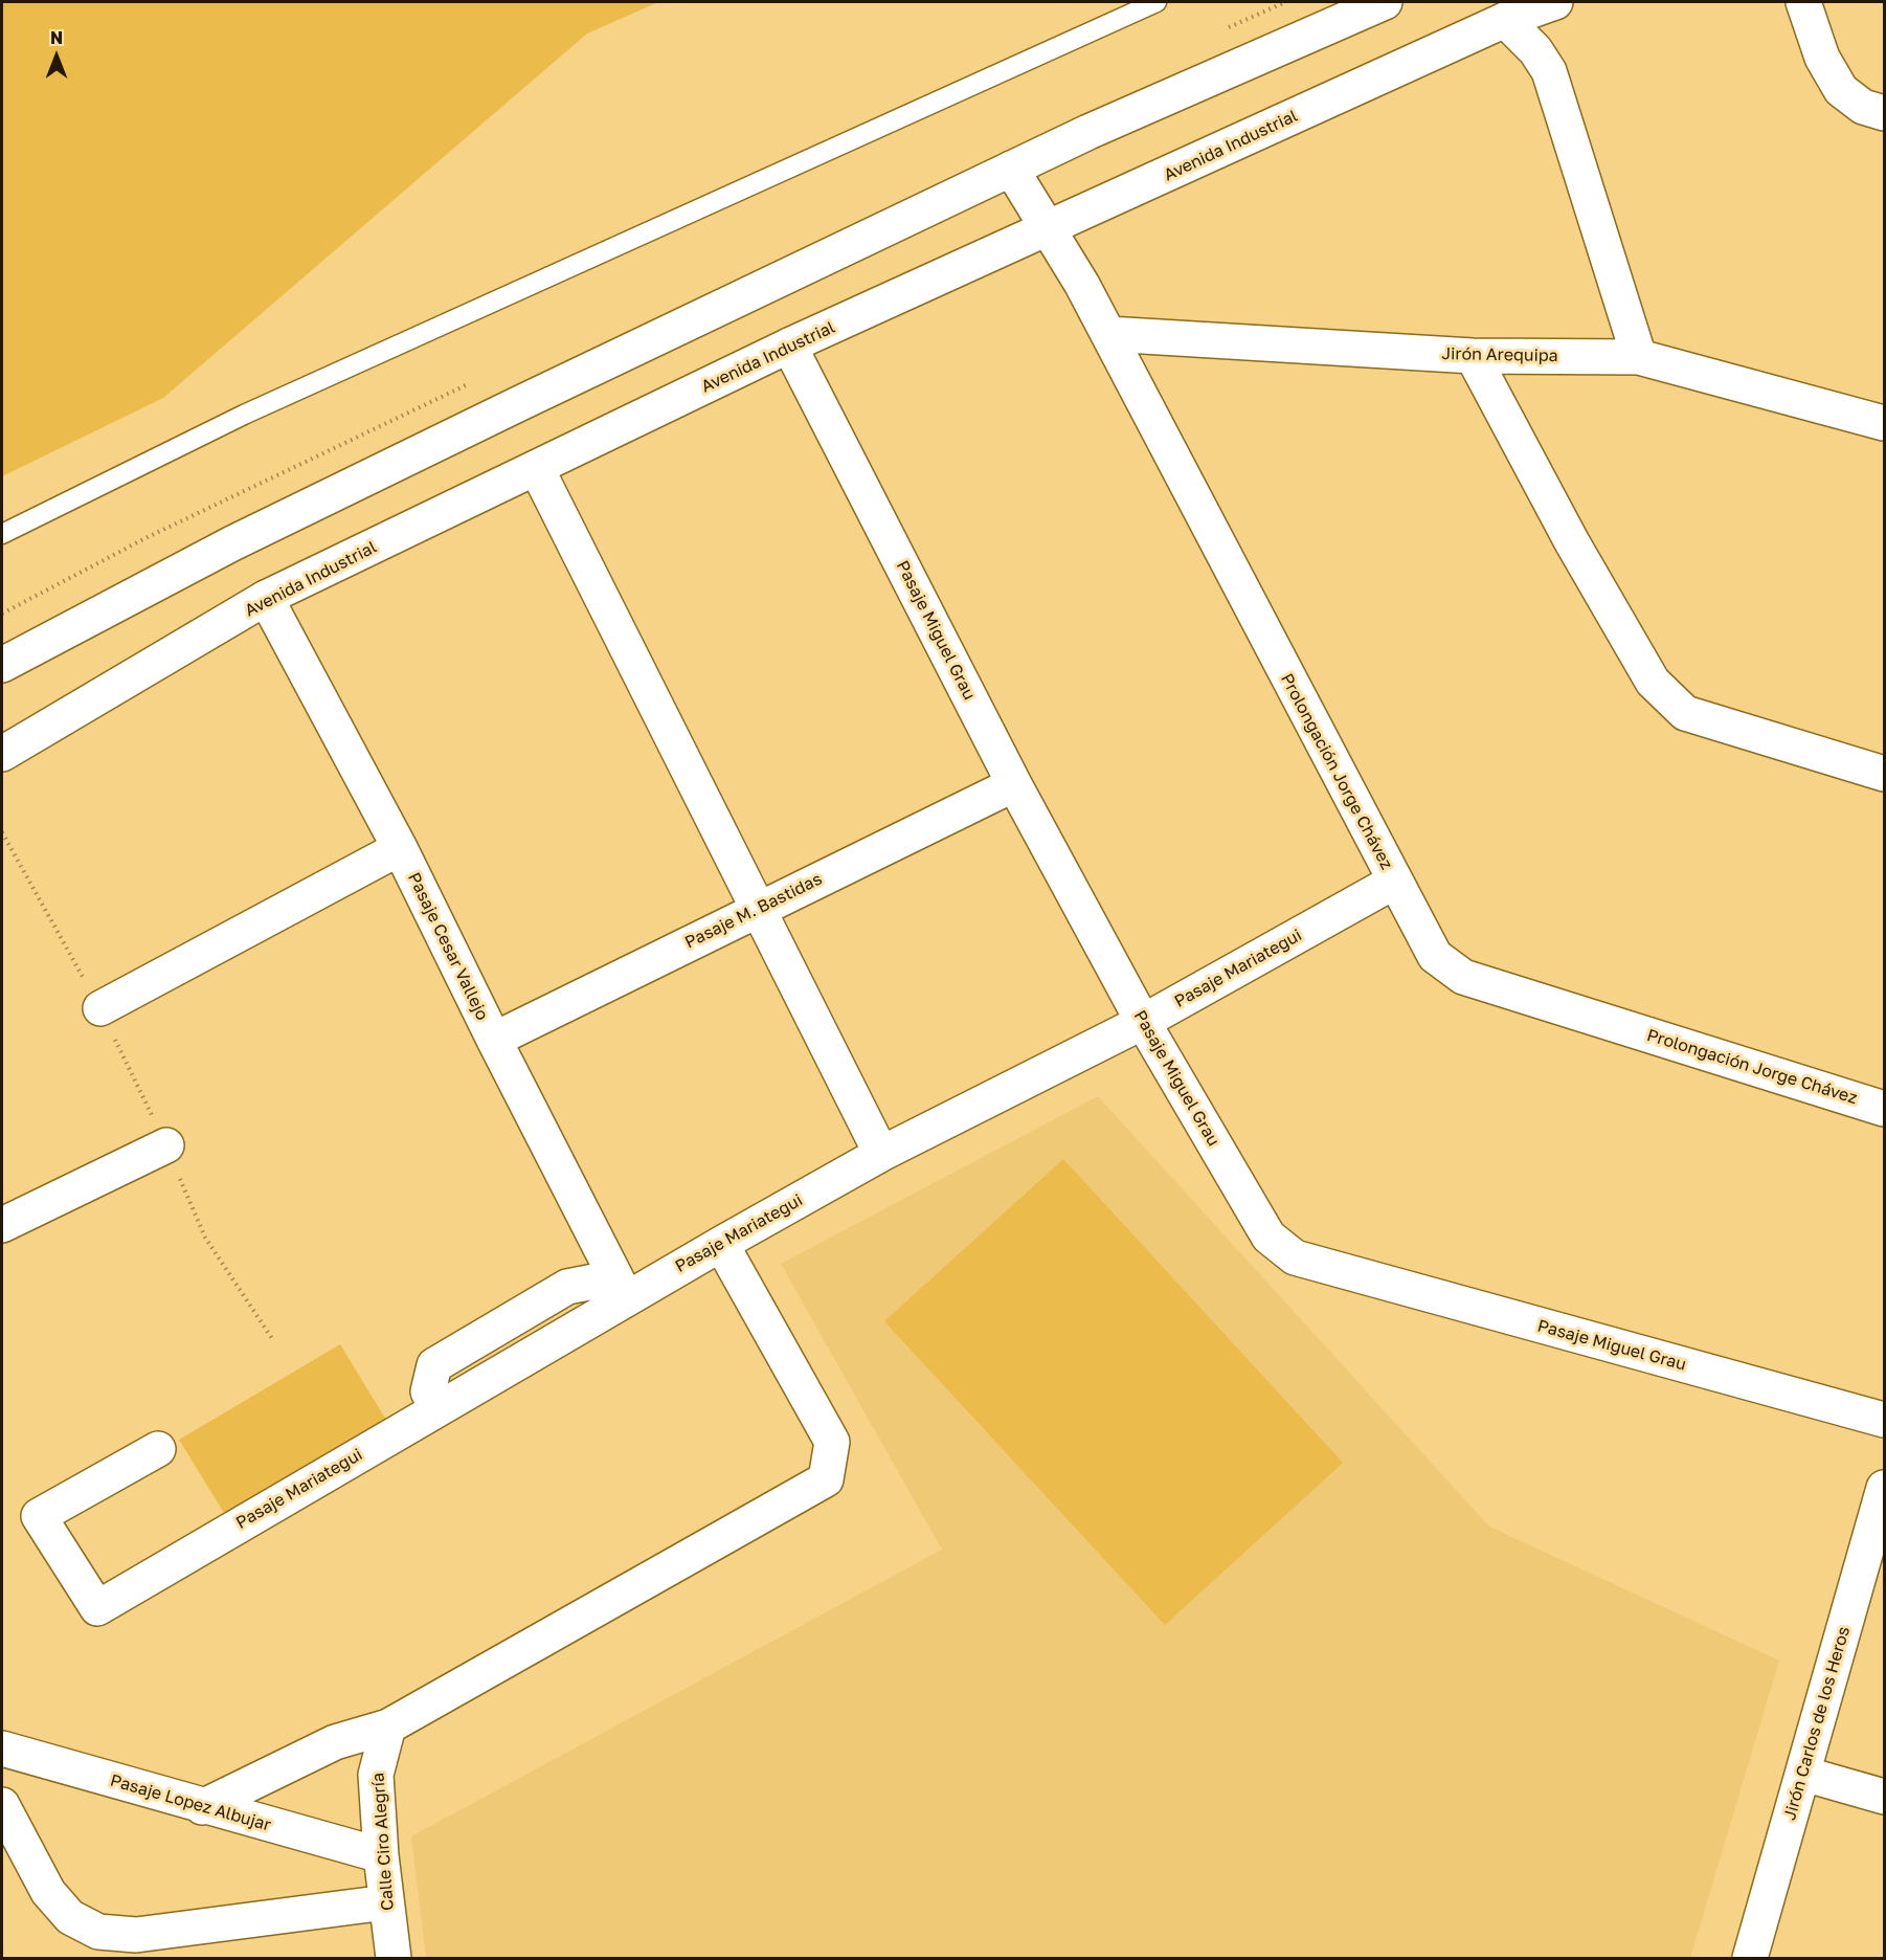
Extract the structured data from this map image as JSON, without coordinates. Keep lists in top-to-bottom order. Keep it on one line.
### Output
{"streets":{"street":["Avenida Industrial","Jirón Arequipa","Pasaje Miguel Grau","Prolongación Jorge Chávez","Pasaje M. Bastidas","Pasaje Cesar Vallejo","Pasaje Mariategui","Jirón Carlos de los Heros","Pasaje Lopez Albujar","Calle Ciro Alegría"]},"crossings":[["Avenida Industrial","Pasaje Miguel Grau"],["Avenida Industrial","Prolongación Jorge Chávez"],["Avenida Industrial","Pasaje Cesar Vallejo"],["Jirón Arequipa","Prolongación Jorge Chávez"],["Pasaje Miguel Grau","Pasaje M. Bastidas"],["Pasaje Miguel Grau","Pasaje Mariategui"],["Prolongación Jorge Chávez","Pasaje Mariategui"],["Pasaje M. Bastidas","Pasaje Cesar Vallejo"],["Pasaje Cesar Vallejo","Pasaje Mariategui"],["Pasaje Lopez Albujar","Calle Ciro Alegría"]],"north":"top"}
